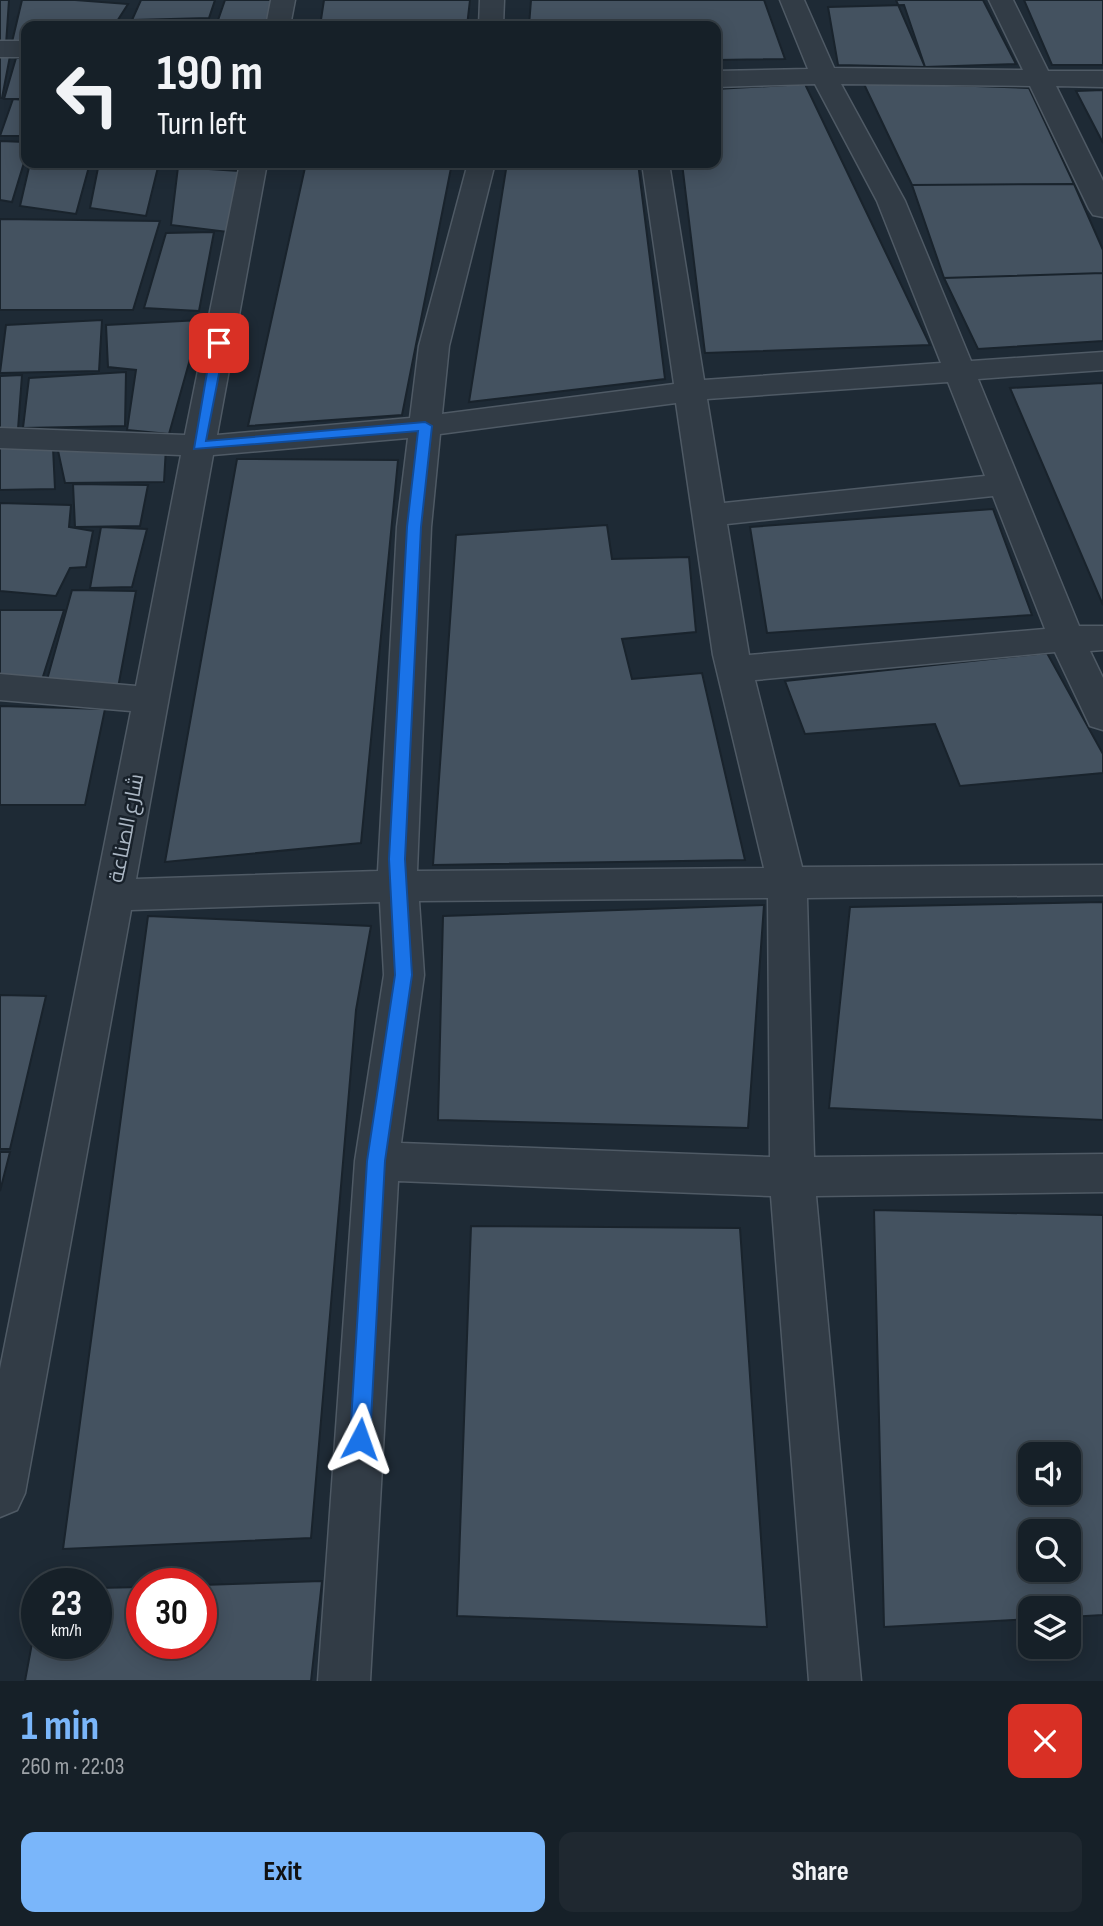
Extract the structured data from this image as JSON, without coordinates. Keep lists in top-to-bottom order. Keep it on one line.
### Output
{"streets":{"street":["شارع الصناعة"]},"page":{"turn":["190 m","Turn left"],"speed":"23 km/h","limit":"30","heading":["1 min","260 m · 22:03"],"buttons":["Exit","Share"]}}
